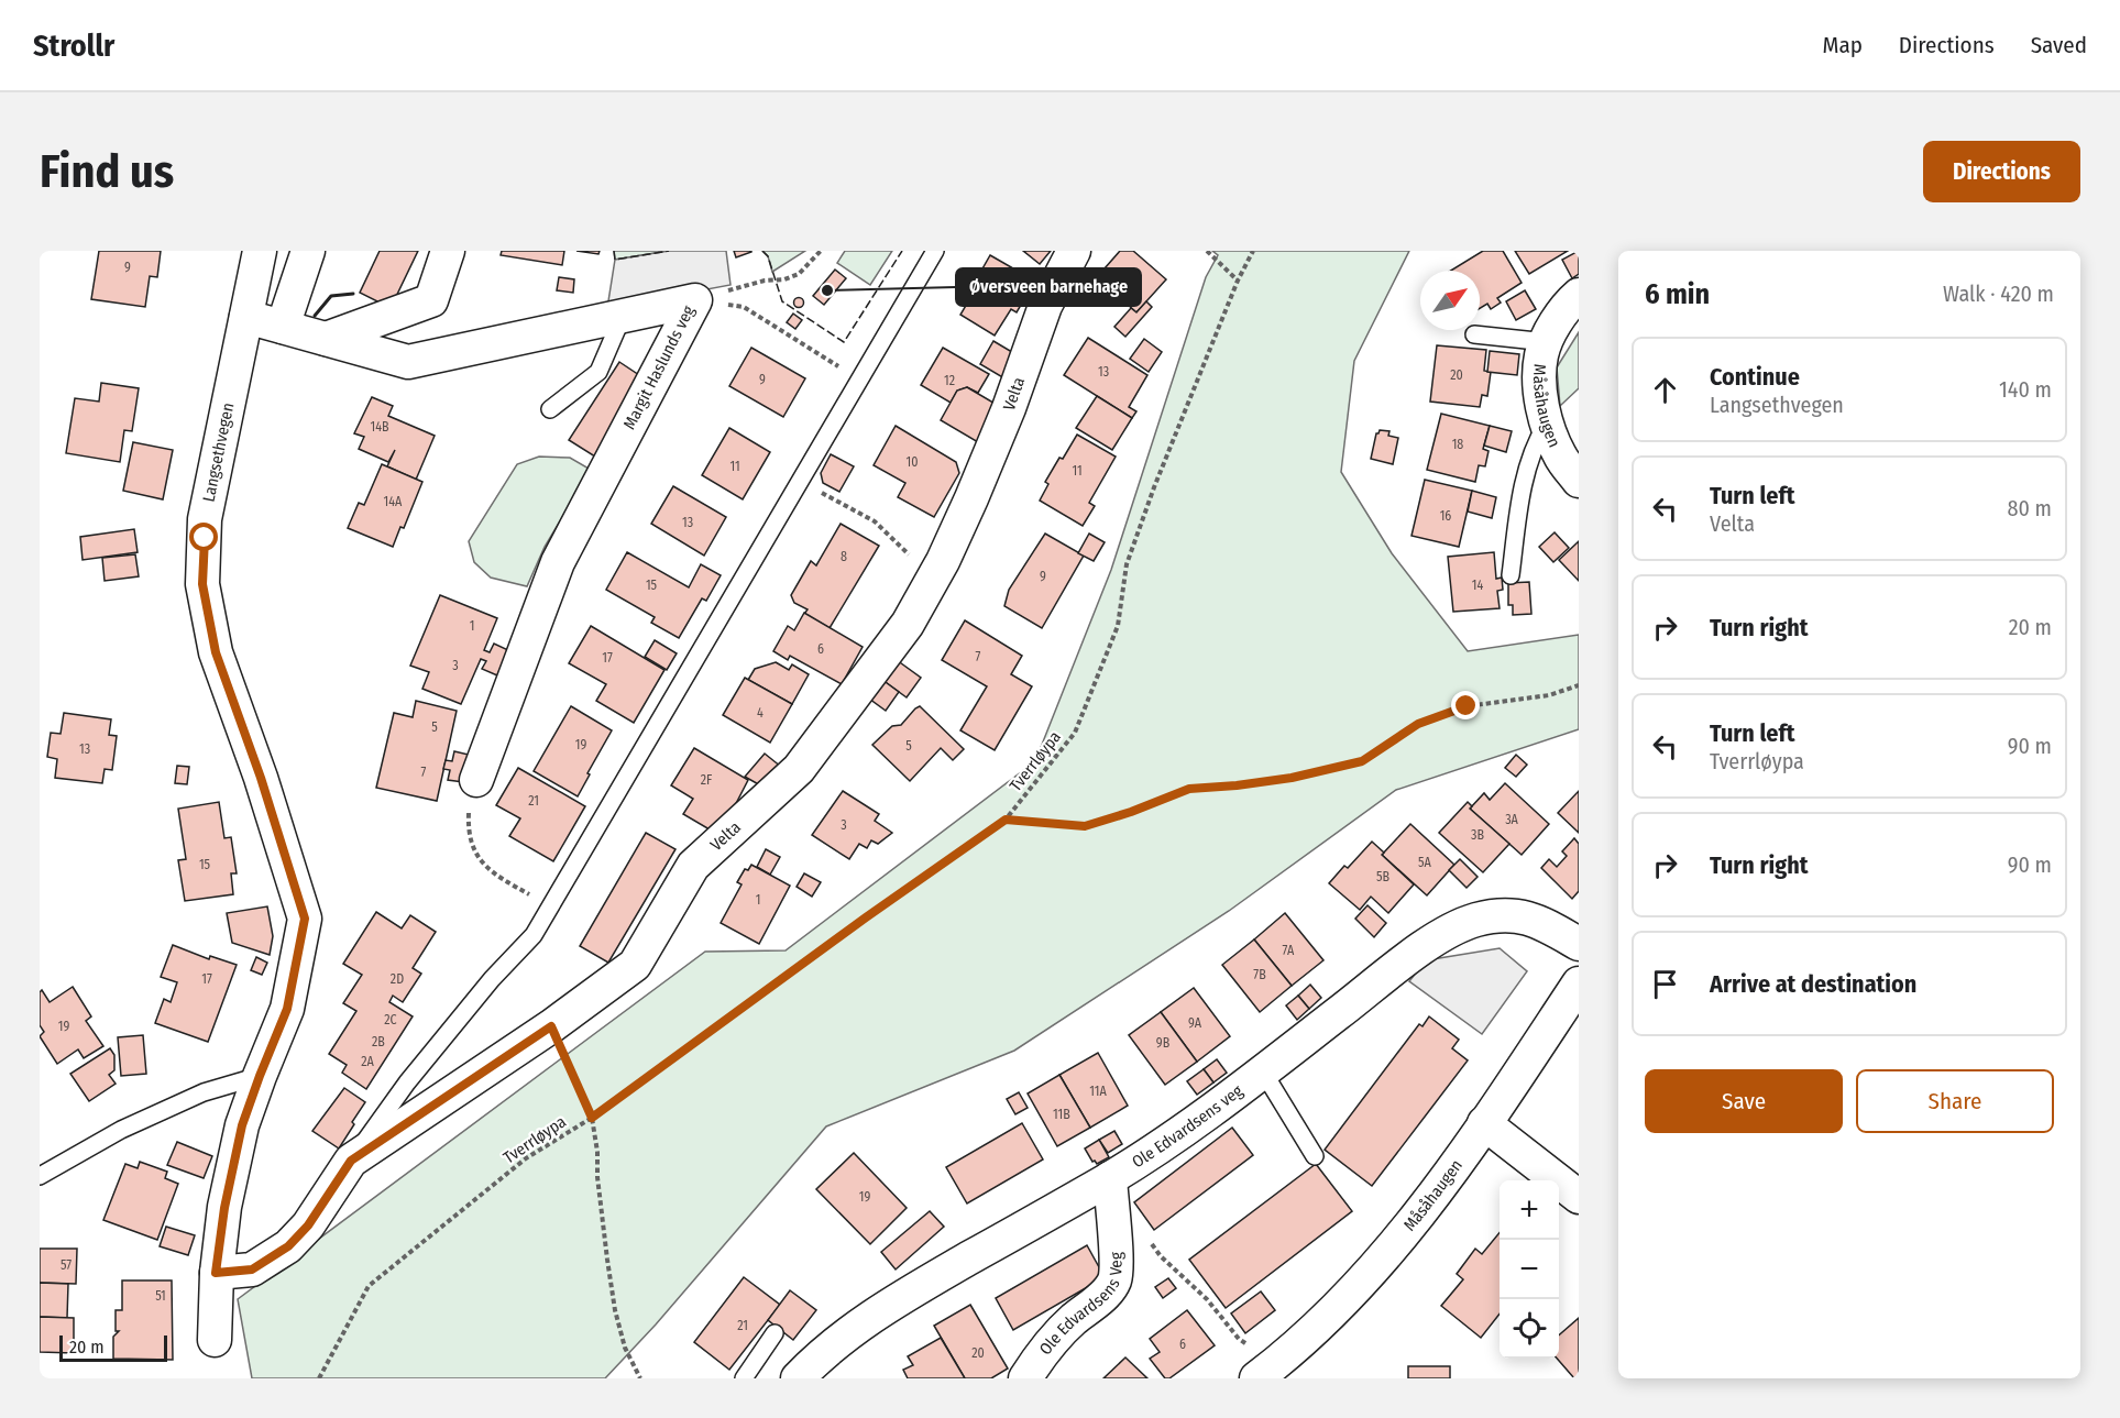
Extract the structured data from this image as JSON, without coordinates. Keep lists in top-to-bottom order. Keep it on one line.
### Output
{"streets":{"street":["Margit Haslunds veg","Velta","Måsåhaugen","Langsethvegen","Ole Edvardsens veg","Ole Edvardsens Veg"],"path":["Tverrløypa"]},"crossings":[["Margit Haslunds veg","Langsethvegen"],["Velta","Langsethvegen"],["Ole Edvardsens veg","Ole Edvardsens Veg"]],"places":["Øversveen barnehage"],"house_numbers":["9","13","20","9","12","14B","18","10","11","11","14A","16","13","8","9","15","14","1","6","7","17","3","4","5","19","5","13","7","2F","21","3A","3","3B","5A","15","5B","1","7A","7B","17","2D","2C","9A","19","2B","9B","2A","11A","11B","19","57","51","21","6","20"],"scale_bar":"20 m","north":"top right","page":{"header":"Strollr","nav":["Map","Directions","Saved"],"buttons":["Directions",["Save","Share"]],"title":"Find us","heading":["6 min","Walk · 420 m"],"list":[["Continue","Langsethvegen","140 m"],["Turn left","Velta","80 m"],["Turn right","20 m"],["Turn left","Tverrløypa","90 m"],["Turn right","90 m"],"Arrive at destination"],"map_buttons":["+","−"],"scale":"20 m"}}
